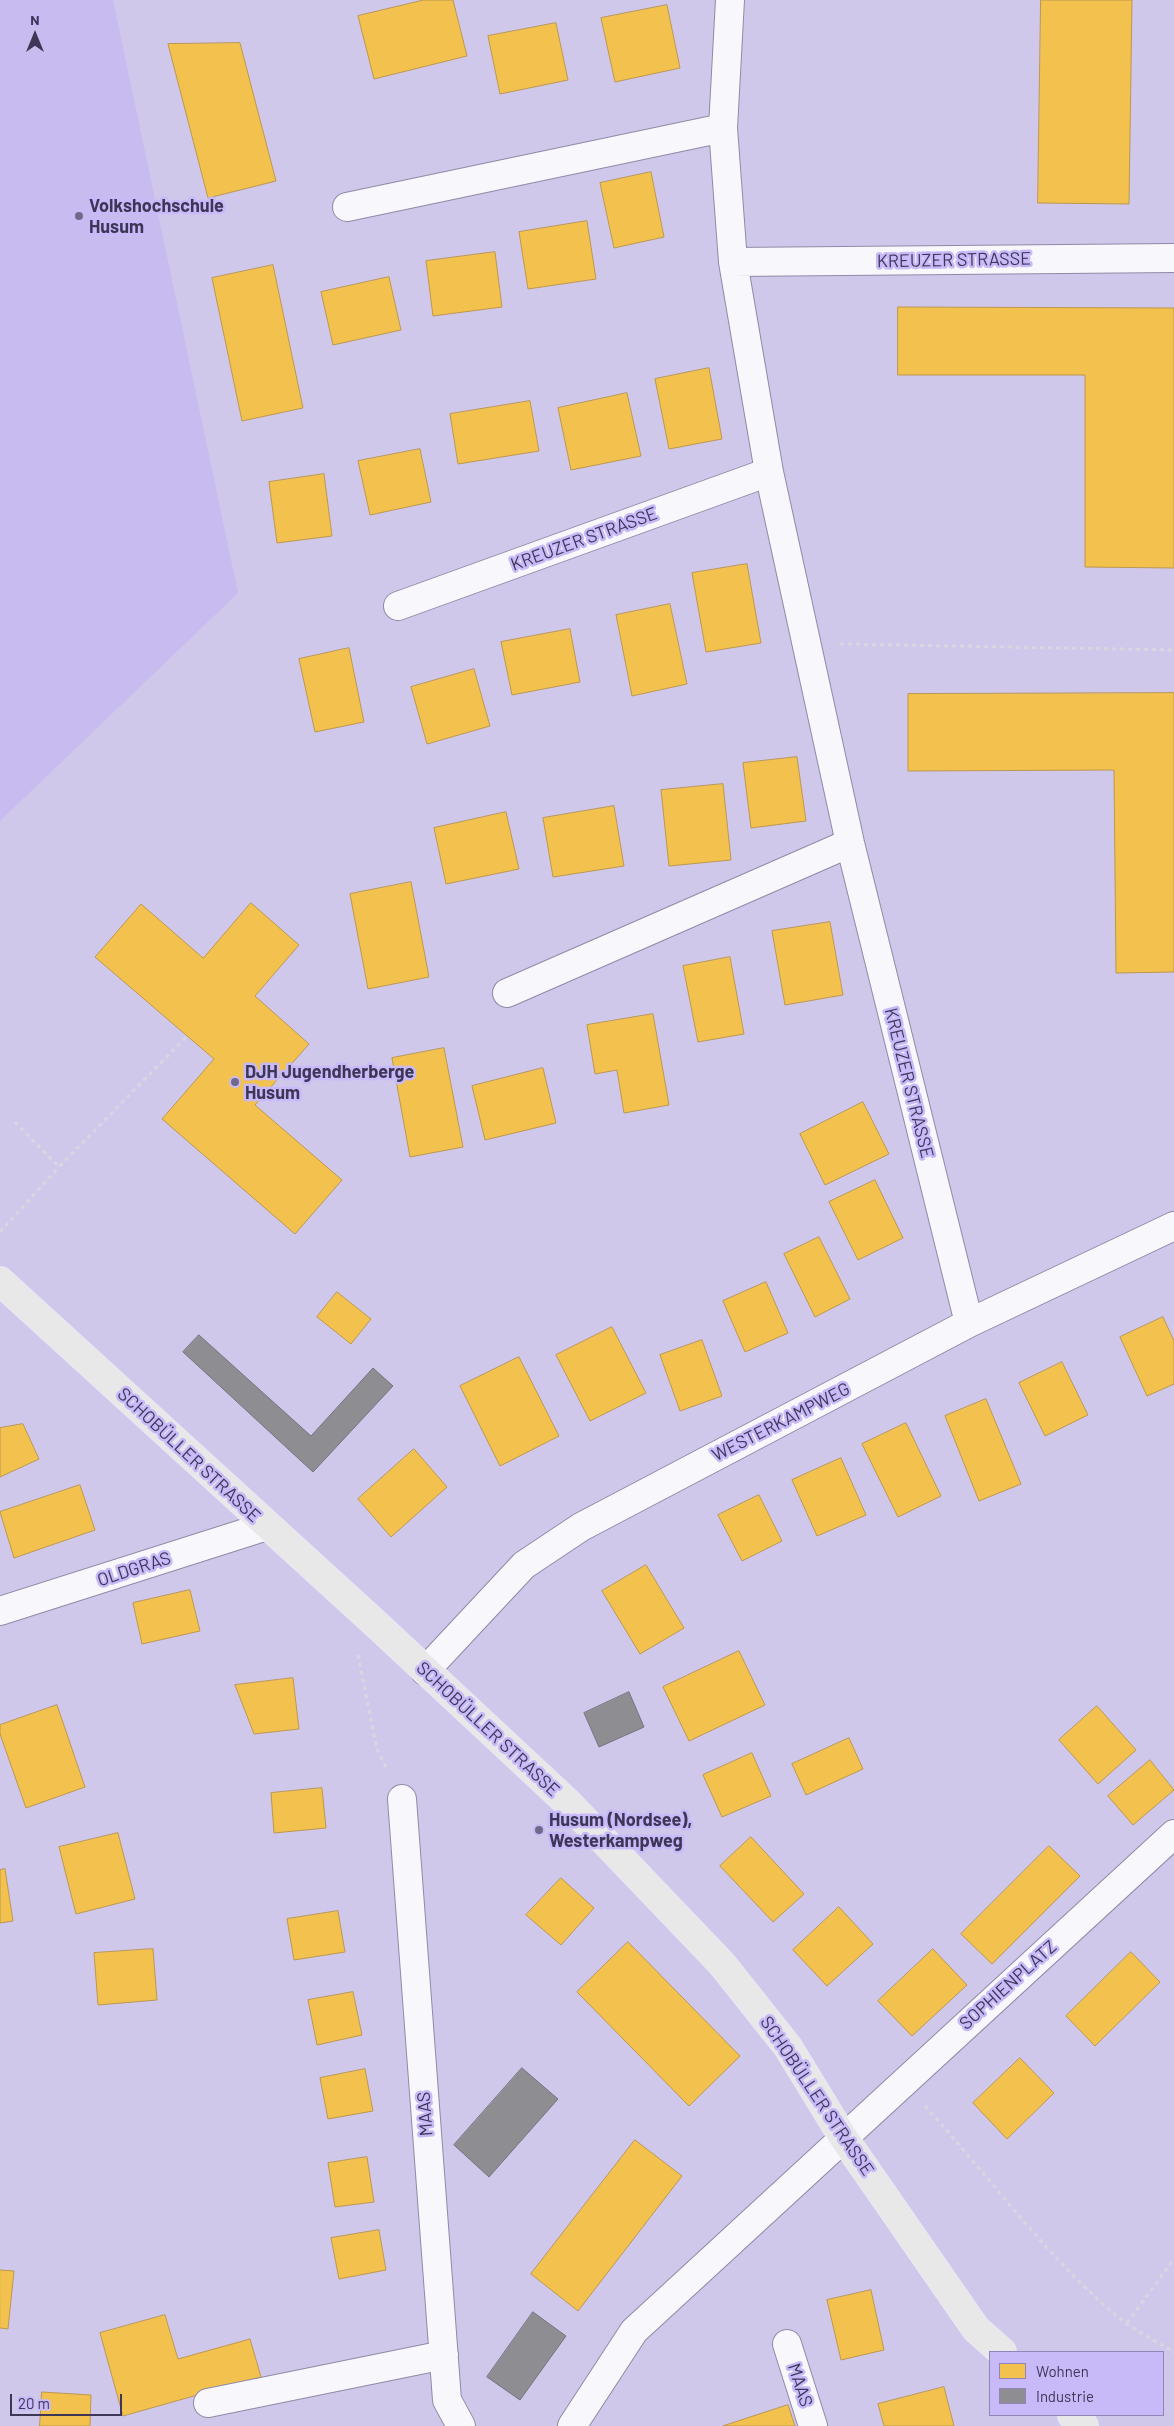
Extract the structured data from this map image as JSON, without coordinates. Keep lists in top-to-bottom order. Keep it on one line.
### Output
{"streets":{"main road":["SCHOBÜLLER STRASSE"],"street":["KREUZER STRASSE","WESTERKAMPWEG","OLDGRAS","SOPHIENPLATZ","MAAS"]},"crossings":[["KREUZER STRASSE","WESTERKAMPWEG"],["WESTERKAMPWEG","SCHOBÜLLER STRASSE"],["SCHOBÜLLER STRASSE","OLDGRAS"],["SCHOBÜLLER STRASSE","SOPHIENPLATZ"]],"places":["Volkshochschule Husum","DJH Jugendherberge Husum","Husum (Nordsee), Westerkampweg"],"legend":["Wohnen","Industrie"],"scale_bar":"20 m","north":"top"}
